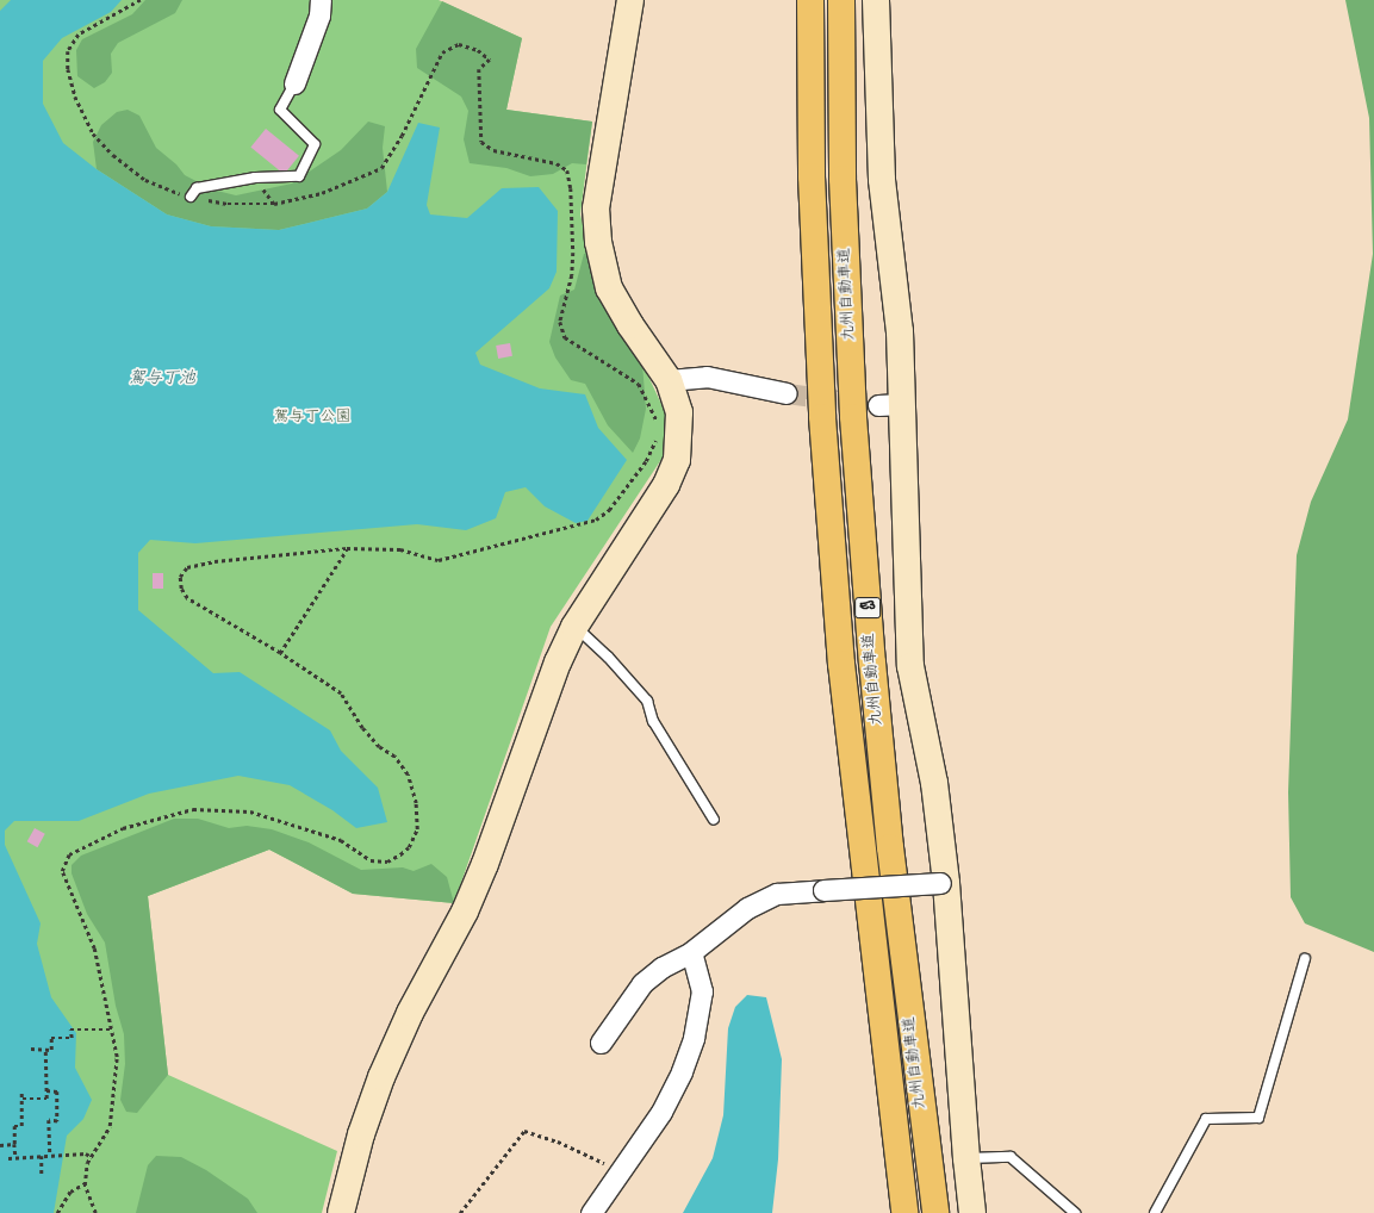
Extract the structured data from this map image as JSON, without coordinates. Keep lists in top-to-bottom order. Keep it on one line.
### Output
{"streets":{"highway":["九州自動車道","E3"]},"water":["駕与丁池"],"parks":["駕与丁公園"]}
